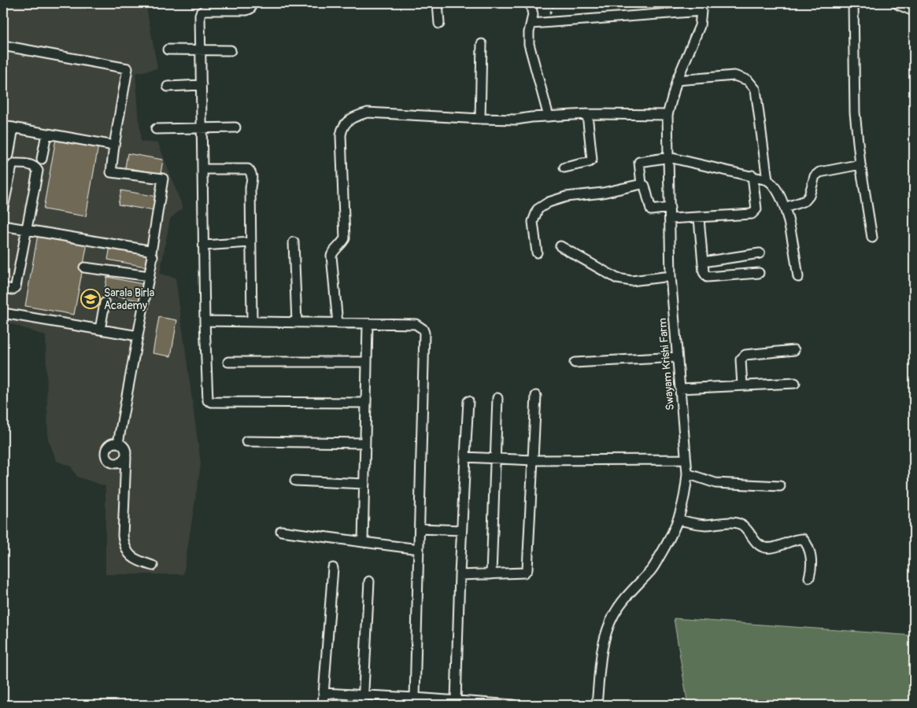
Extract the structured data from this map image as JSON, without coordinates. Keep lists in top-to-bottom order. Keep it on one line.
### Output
{"streets":{"street":["Swayam Krishi Farm"]},"places":{"school or university":["Sarala Birla Academy"]}}
